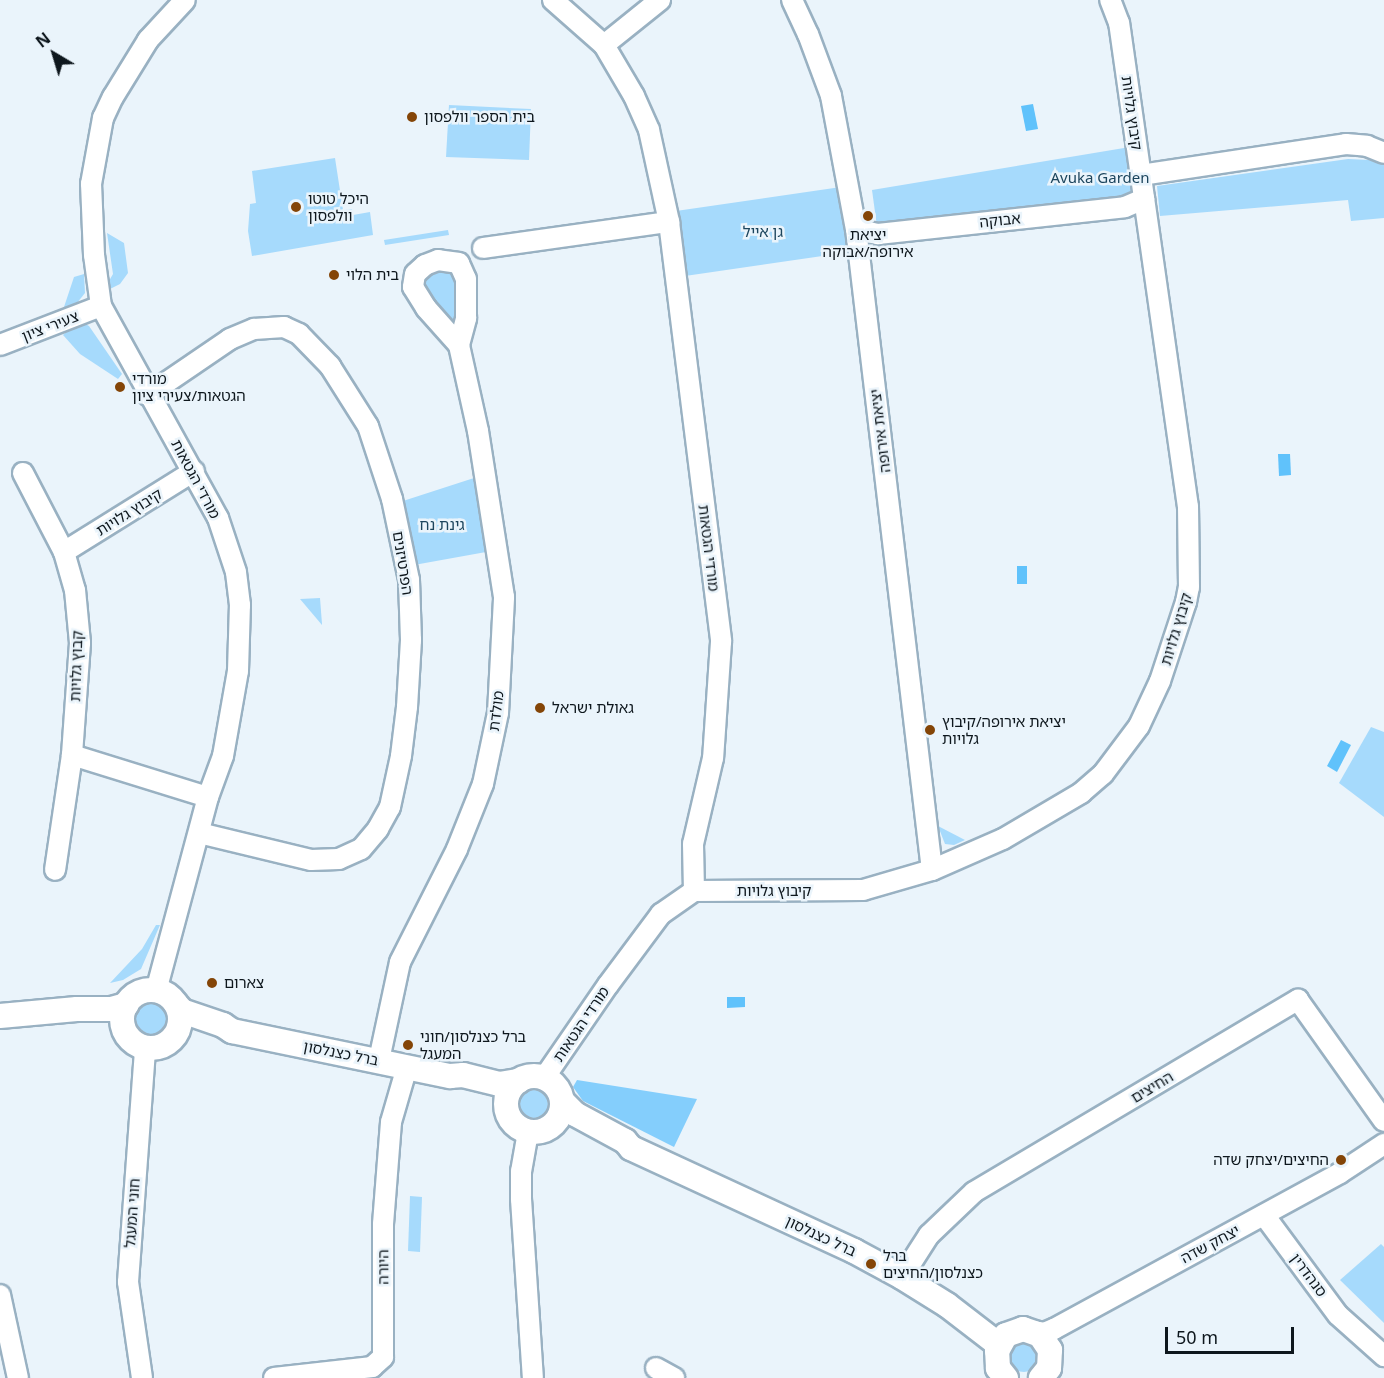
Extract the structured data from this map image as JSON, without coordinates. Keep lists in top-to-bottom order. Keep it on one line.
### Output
{"streets":{"street":["קיבוץ גלויות","אבוקה","צעירי ציון","יציאת אירופה","מורדי הגטאות","הפרטיזנים","קבוץ גלויות","מולדת","ברל כצנלסון","החיצים","חוני המעגל","יצחק שדה","היורה","סנהדרין"]},"crossings":[["קיבוץ גלויות","אבוקה"],["קיבוץ גלויות","יציאת אירופה"],["קיבוץ גלויות","מורדי הגטאות"],["קיבוץ גלויות","קבוץ גלויות"],["אבוקה","יציאת אירופה"],["צעירי ציון","מורדי הגטאות"],["מורדי הגטאות","הפרטיזנים"],["מורדי הגטאות","ברל כצנלסון"],["מורדי הגטאות","חוני המעגל"],["מולדת","ברל כצנלסון"],["ברל כצנלסון","החיצים"],["ברל כצנלסון","חוני המעגל"],["ברל כצנלסון","היורה"],["יצחק שדה","סנהדרין"]],"parks":["Avuka Garden","גן אייל","גינת נח"],"places":["בית הספר וולפסון","היכל טוטו וולפסון","יציאת אירופה/אבוקה","בית הלוי","מורדי הגטאות/צעירי ציון","גאולת ישראל","יציאת אירופה/קיבוץ גלויות","צארום","ברל כצנלסון/חוני המעגל","החיצים/יצחק שדה","ברל כצנלסון/החיצים"],"scale_bar":"50 m","north":"top left"}
